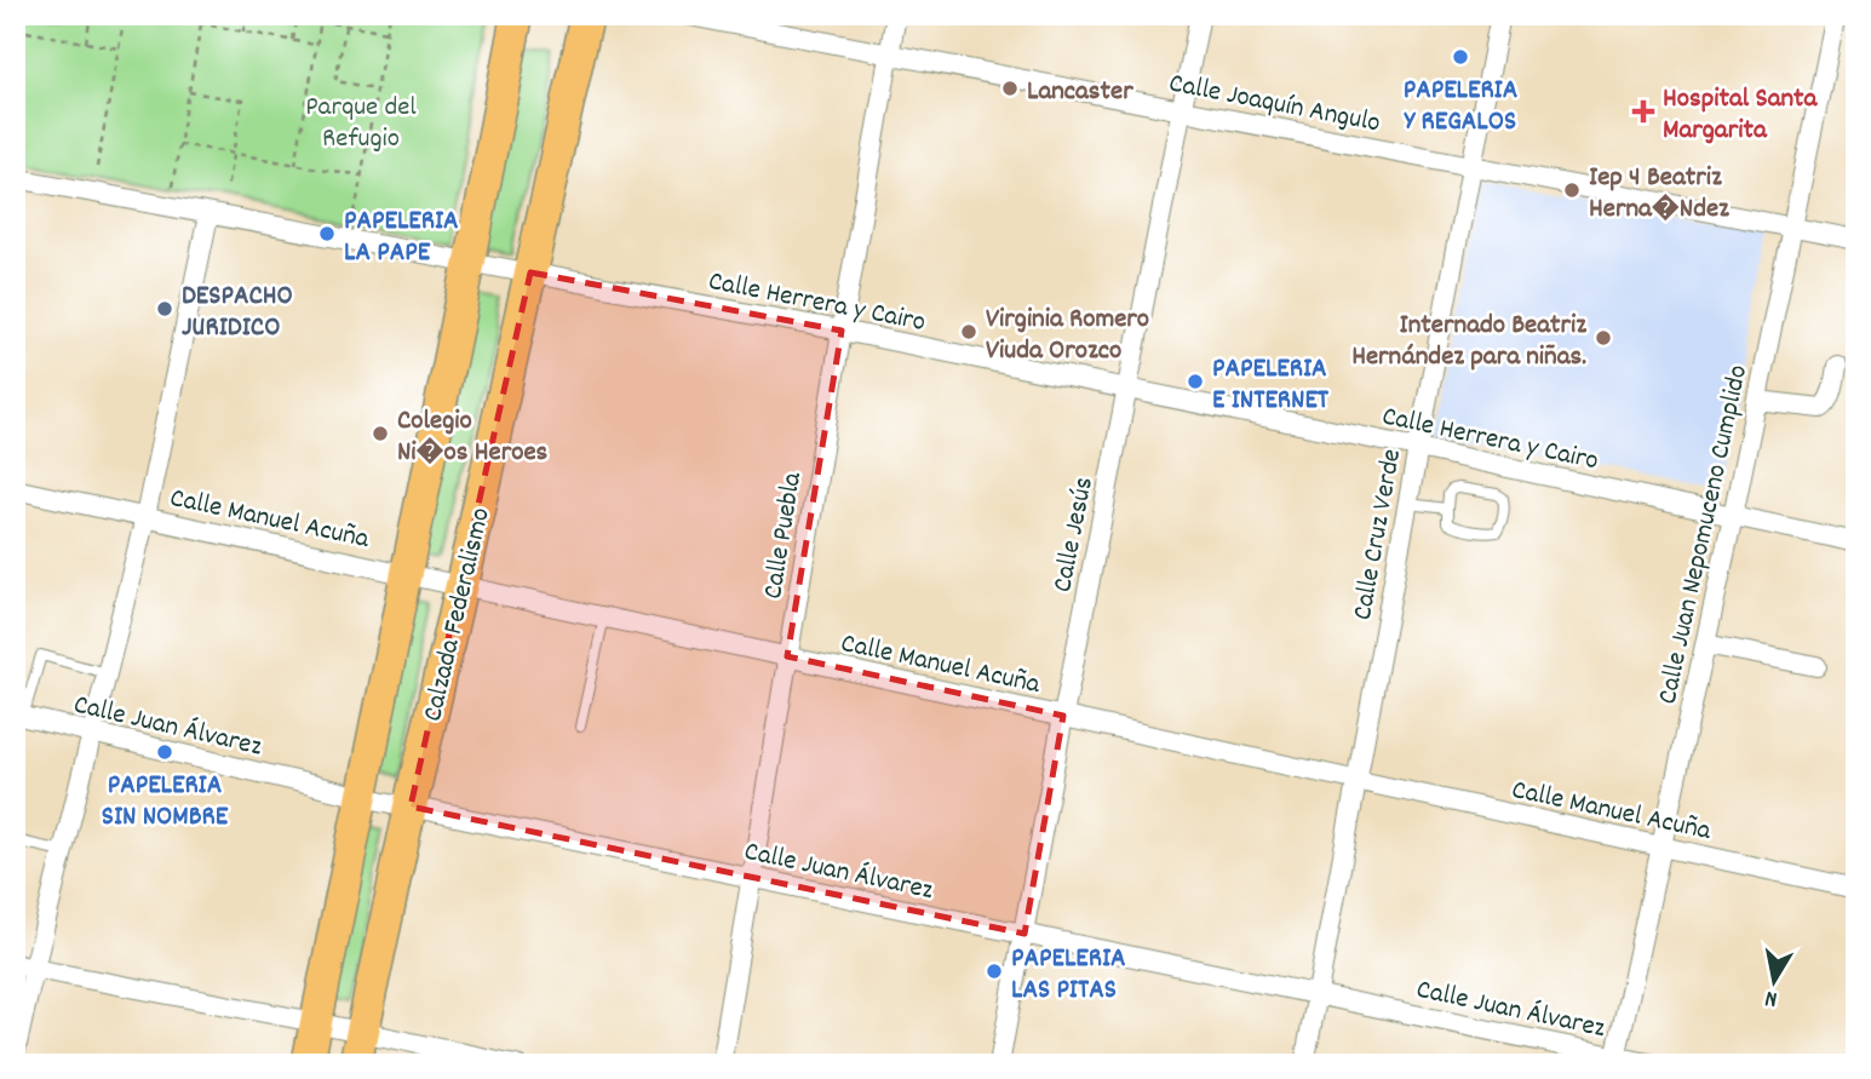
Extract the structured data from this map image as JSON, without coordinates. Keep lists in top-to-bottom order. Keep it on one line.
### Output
{"streets":{"main road":["Calzada Federalismo"],"street":["Calle Joaquín Angulo","Calle Herrera y Cairo","Calle Manuel Acuña","Calle Jesús","Calle Cruz Verde","Calle Juan Nepomuceno Cumplido","Calle Puebla","Calle Juan Álvarez"]},"crossings":[["Calle Joaquín Angulo","Calle Jesús"],["Calle Joaquín Angulo","Calle Cruz Verde"],["Calle Joaquín Angulo","Calle Juan Nepomuceno Cumplido"],["Calle Joaquín Angulo","Calle Puebla"],["Calle Herrera y Cairo","Calle Jesús"],["Calle Herrera y Cairo","Calle Cruz Verde"],["Calle Herrera y Cairo","Calle Juan Nepomuceno Cumplido"],["Calle Herrera y Cairo","Calle Puebla"],["Calle Herrera y Cairo","Calzada Federalismo"],["Calle Manuel Acuña","Calle Jesús"],["Calle Manuel Acuña","Calle Cruz Verde"],["Calle Manuel Acuña","Calle Juan Nepomuceno Cumplido"],["Calle Manuel Acuña","Calle Puebla"],["Calle Manuel Acuña","Calzada Federalismo"],["Calle Jesús","Calle Juan Álvarez"],["Calle Cruz Verde","Calle Juan Álvarez"],["Calle Juan Nepomuceno Cumplido","Calle Juan Álvarez"],["Calle Puebla","Calle Juan Álvarez"],["Calzada Federalismo","Calle Juan Álvarez"]],"parks":["Parque del Refugio"],"places":{"other":["PAPELERIA Y REGALOS","Lancaster","Iep 4 Beatriz Herna�Ndez","PAPELERIA LA PAPE","DESPACHO JURIDICO","Virginia Romero Viuda Orozco","Internado Beatriz Hernández para niñas.","PAPELERIA E INTERNET","Colegio Ni�os Heroes","PAPELERIA SIN NOMBRE","PAPELERIA LAS PITAS"],"health":["Hospital Santa Margarita"]},"north":"bottom"}
